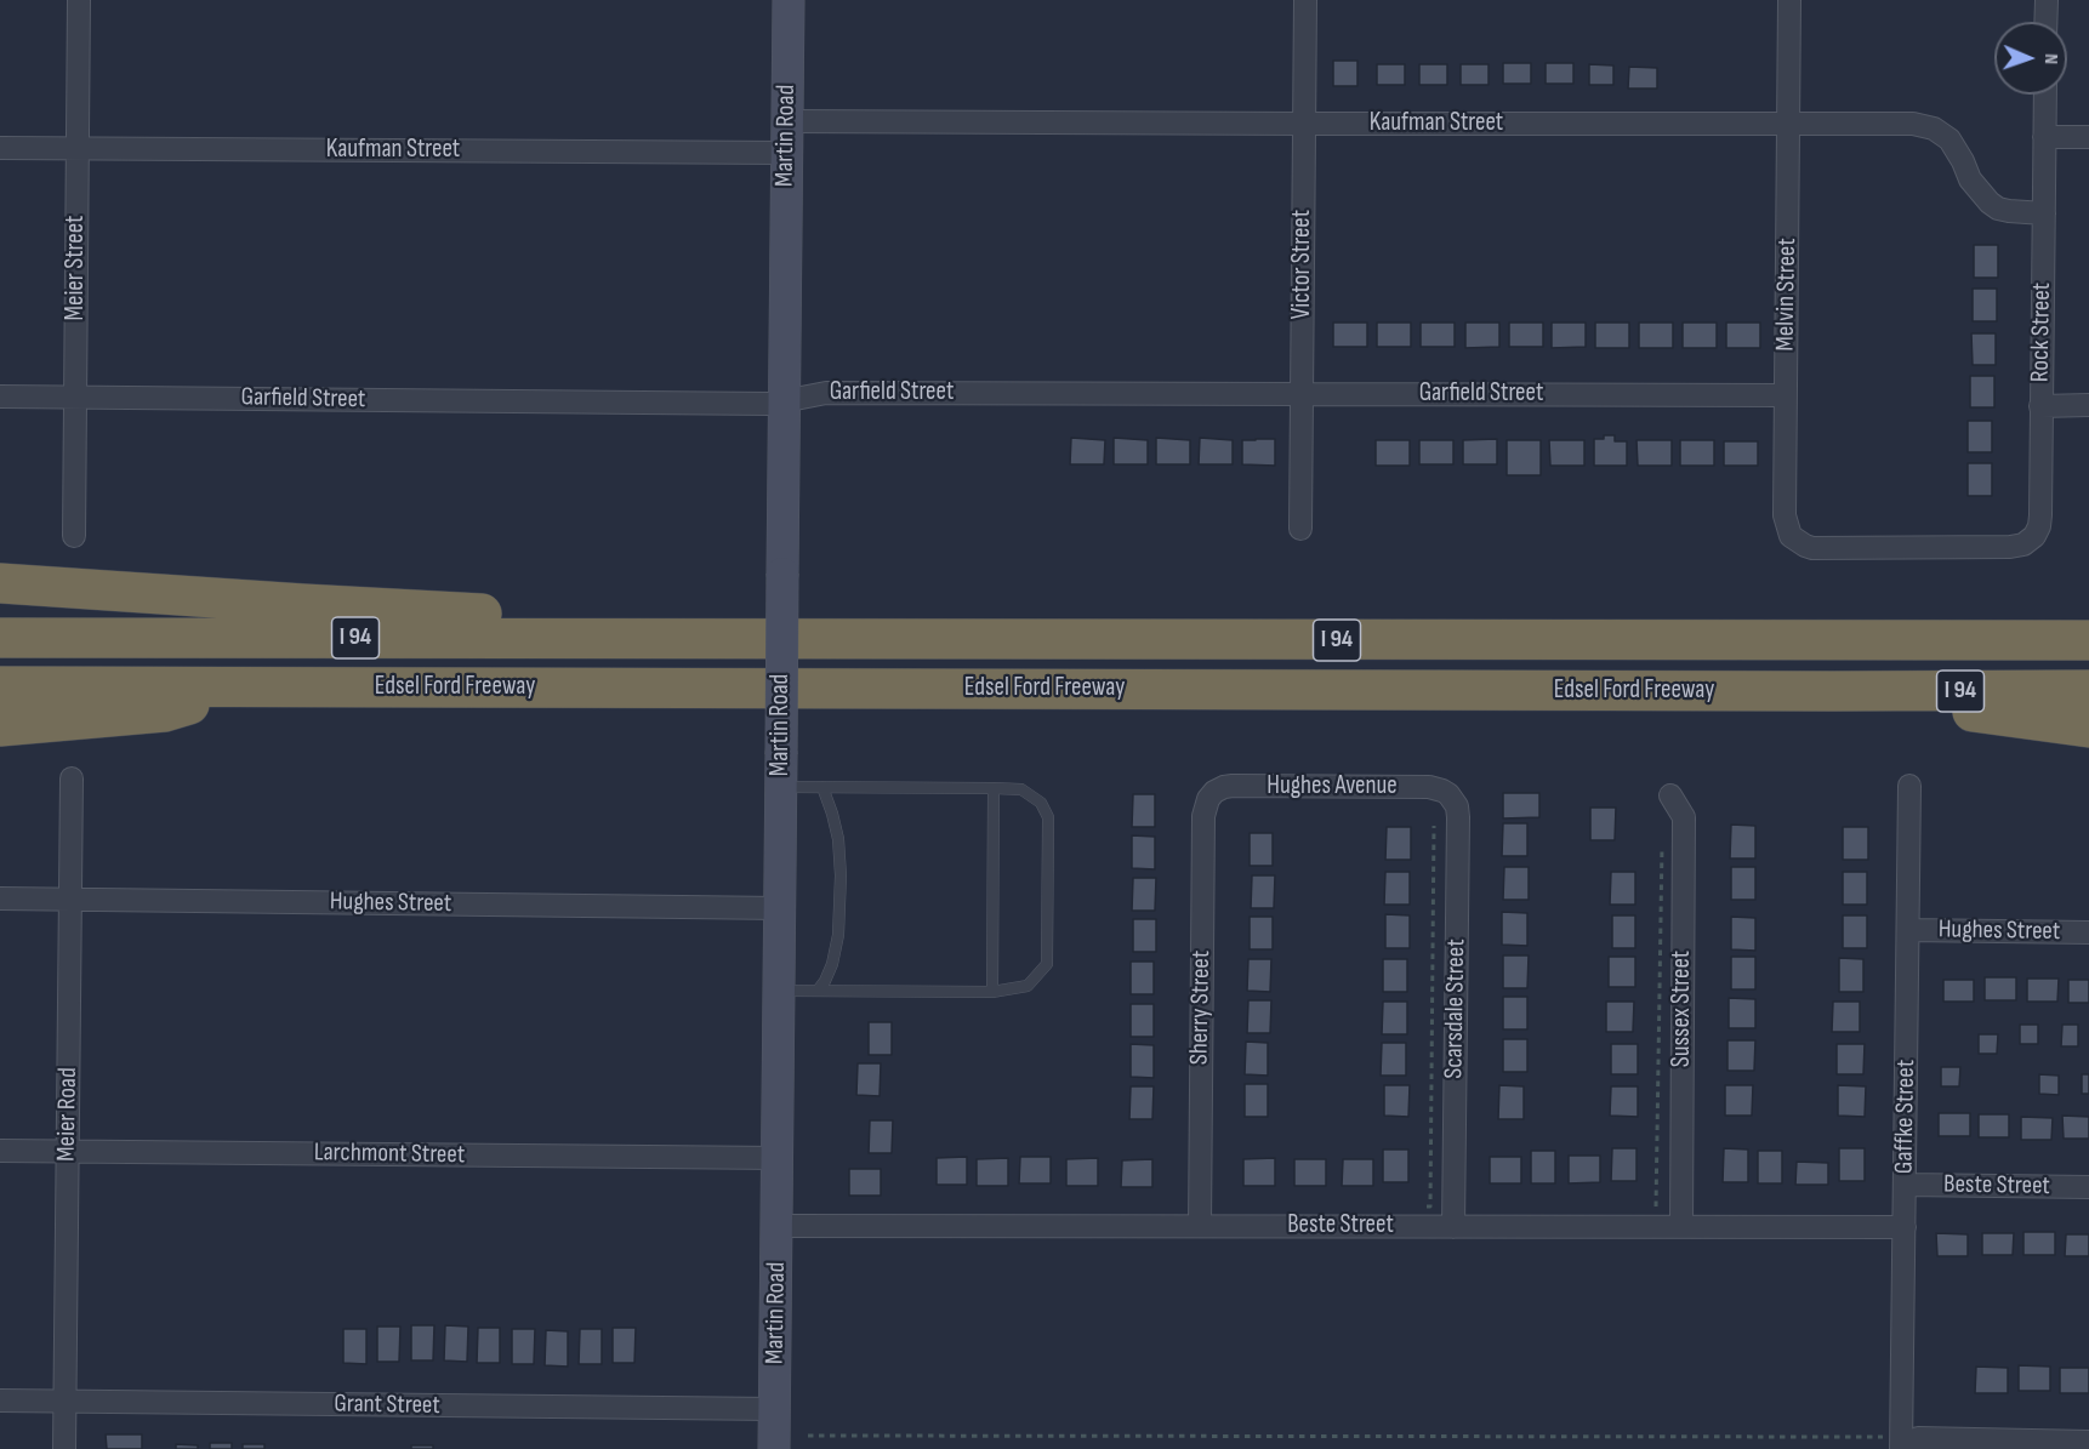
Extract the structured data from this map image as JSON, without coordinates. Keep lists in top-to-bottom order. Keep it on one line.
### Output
{"streets":{"highway":["I 94","Edsel Ford Freeway"],"street":["Kaufman Street","Martin Road","Victor Street","Meier Street","Melvin Street","Rock Street","Garfield Street","Hughes Avenue","Hughes Street","Sherry Street","Scarsdale Street","Sussex Street","Meier Road","Gaffke Street","Larchmont Street","Beste Street","Grant Street"]},"crossings":[["Kaufman Street","Martin Road"],["Kaufman Street","Victor Street"],["Kaufman Street","Meier Street"],["Kaufman Street","Melvin Street"],["Kaufman Street","Rock Street"],["Martin Road","Garfield Street"],["Martin Road","Hughes Street"],["Martin Road","Larchmont Street"],["Martin Road","Beste Street"],["Martin Road","Grant Street"],["Victor Street","Garfield Street"],["Meier Street","Garfield Street"],["Melvin Street","Rock Street"],["Melvin Street","Garfield Street"],["Hughes Avenue","Sherry Street"],["Hughes Avenue","Scarsdale Street"],["Hughes Street","Meier Road"],["Hughes Street","Gaffke Street"],["Sherry Street","Beste Street"],["Scarsdale Street","Beste Street"],["Sussex Street","Beste Street"],["Meier Road","Larchmont Street"],["Meier Road","Grant Street"],["Gaffke Street","Beste Street"]],"north":"right"}
